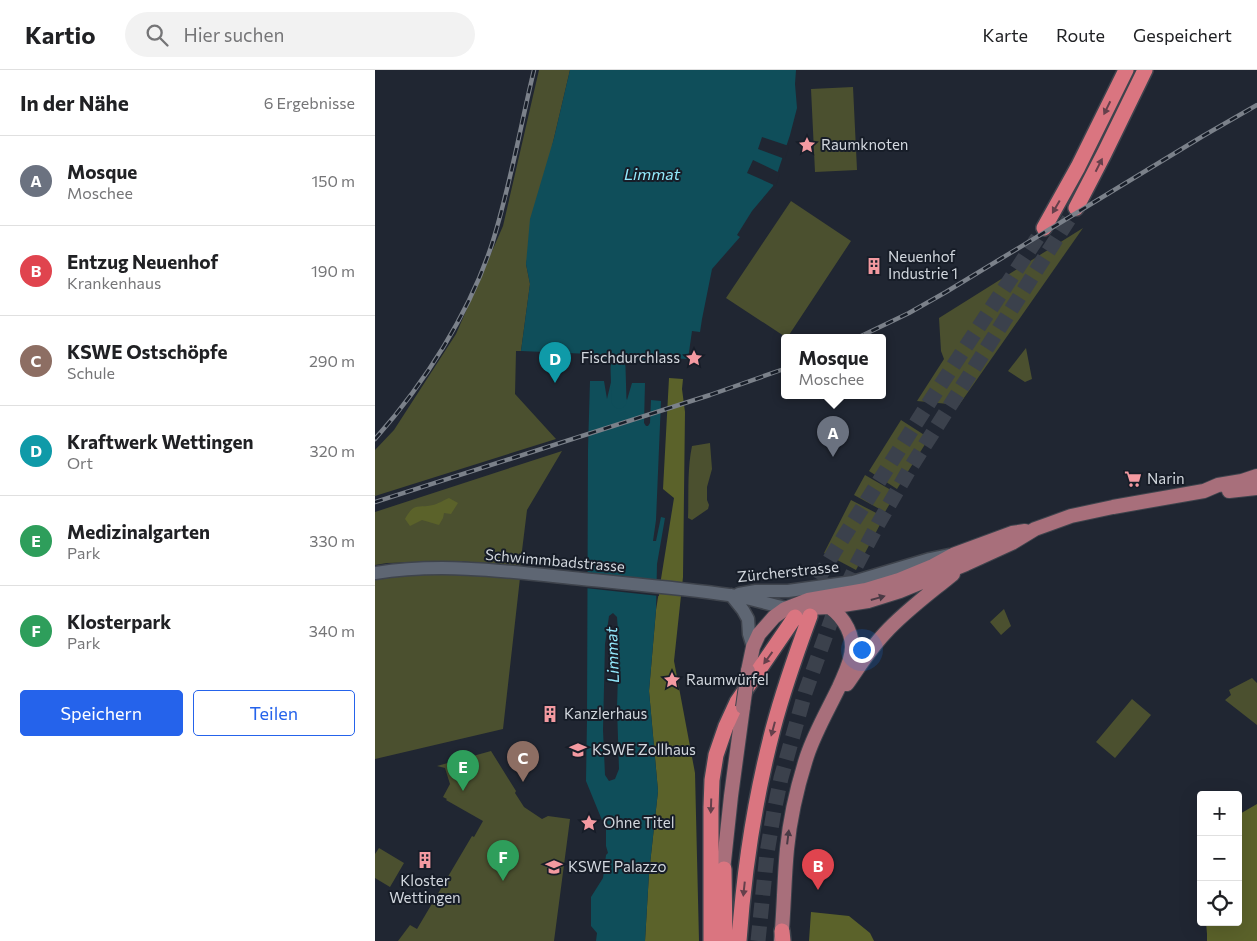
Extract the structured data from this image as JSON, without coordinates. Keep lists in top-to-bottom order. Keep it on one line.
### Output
{"streets":{"main road":["Schwimmbadstrasse","Zürcherstrasse"]},"crossings":[["Schwimmbadstrasse","Zürcherstrasse"]],"water":["Limmat"],"places":{"place":["Raumknoten","Fischdurchlass","Raumwürfel","Ohne Titel"],"building":["Neuenhof Industrie 1","Kanzlerhaus","Kloster Wettingen"],"supermarket":["Narin"],"school or university":["KSWE Zollhaus","KSWE Palazzo"]},"page":{"header":"Kartio","search":"Hier suchen","nav":["Karte","Route","Gespeichert"],"heading":["In der Nähe","6 Ergebnisse"],"list":[{"mark":"A","name":"Mosque","note":"Moschee","value":"150 m"},{"mark":"B","name":"Entzug Neuenhof","note":"Krankenhaus","value":"190 m"},{"mark":"C","name":"KSWE Ostschöpfe","note":"Schule","value":"290 m"},{"mark":"D","name":"Kraftwerk Wettingen","note":"Ort","value":"320 m"},{"mark":"E","name":"Medizinalgarten","note":"Park","value":"330 m"},{"mark":"F","name":"Klosterpark","note":"Park","value":"340 m"}],"popup":["Mosque","Moschee"],"pins":["D","A","C","E","F","B"],"buttons":["Speichern","Teilen"],"map_buttons":["+","−"]}}
